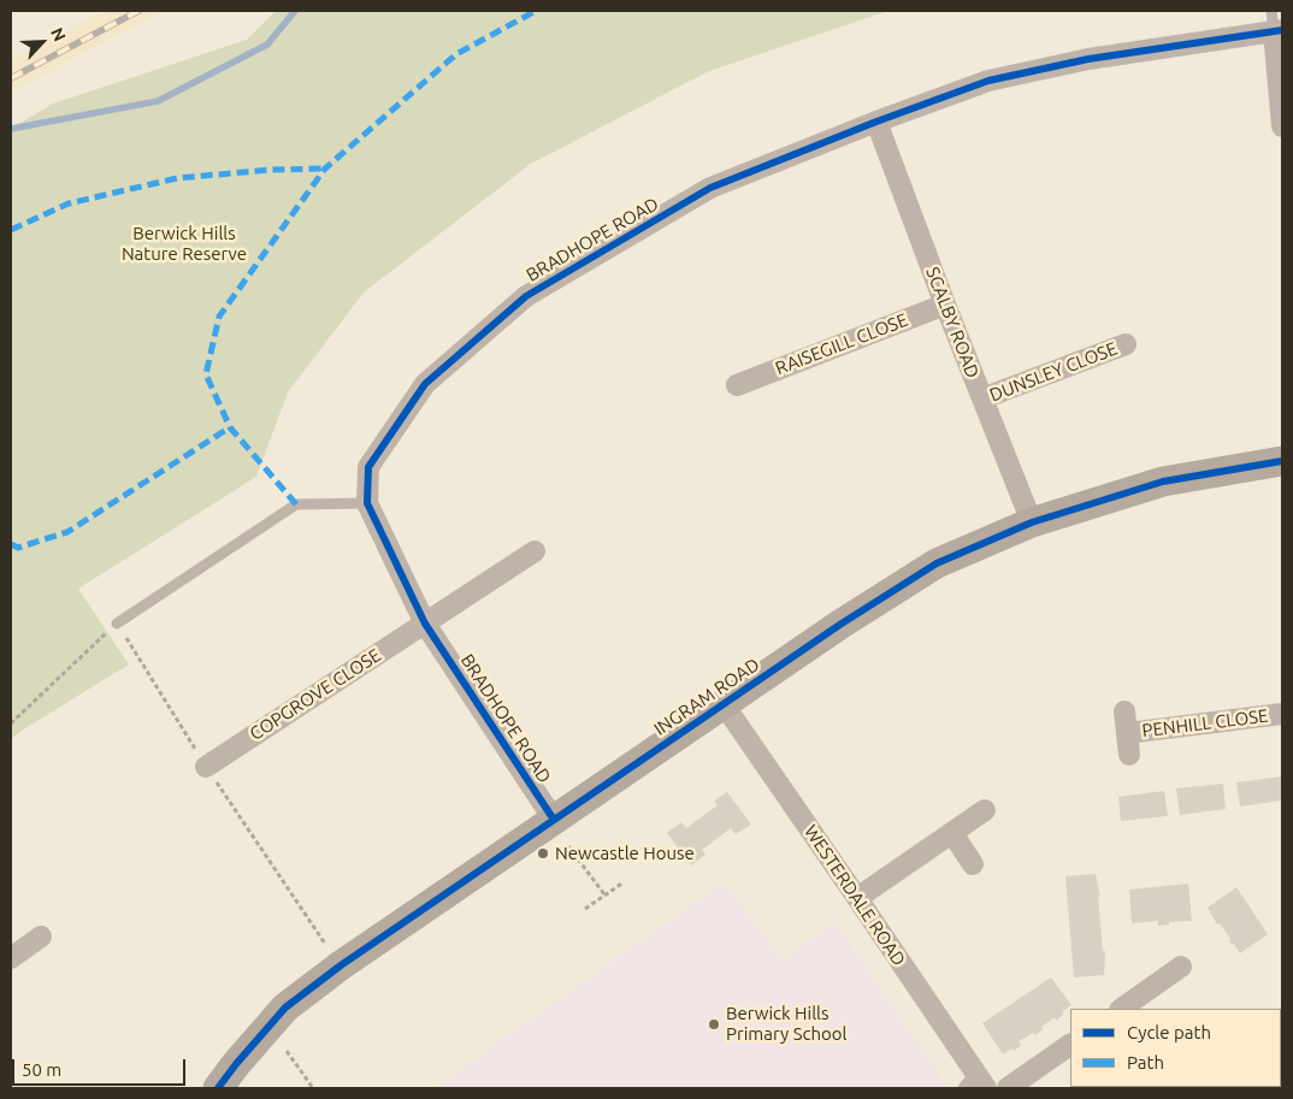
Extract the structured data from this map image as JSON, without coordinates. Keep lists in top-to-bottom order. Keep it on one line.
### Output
{"streets":{"street":["BRADHOPE ROAD","SCALBY ROAD","RAISEGILL CLOSE","DUNSLEY CLOSE","COPGROVE CLOSE","INGRAM ROAD","PENHILL CLOSE","WESTERDALE ROAD"]},"crossings":[["BRADHOPE ROAD","SCALBY ROAD"],["BRADHOPE ROAD","COPGROVE CLOSE"],["BRADHOPE ROAD","INGRAM ROAD"],["SCALBY ROAD","RAISEGILL CLOSE"],["SCALBY ROAD","DUNSLEY CLOSE"],["SCALBY ROAD","INGRAM ROAD"],["INGRAM ROAD","WESTERDALE ROAD"]],"parks":["Berwick Hills Nature Reserve"],"places":["Newcastle House","Berwick Hills Primary School"],"legend":["Cycle path","Path"],"scale_bar":"50 m","north":"top right"}
